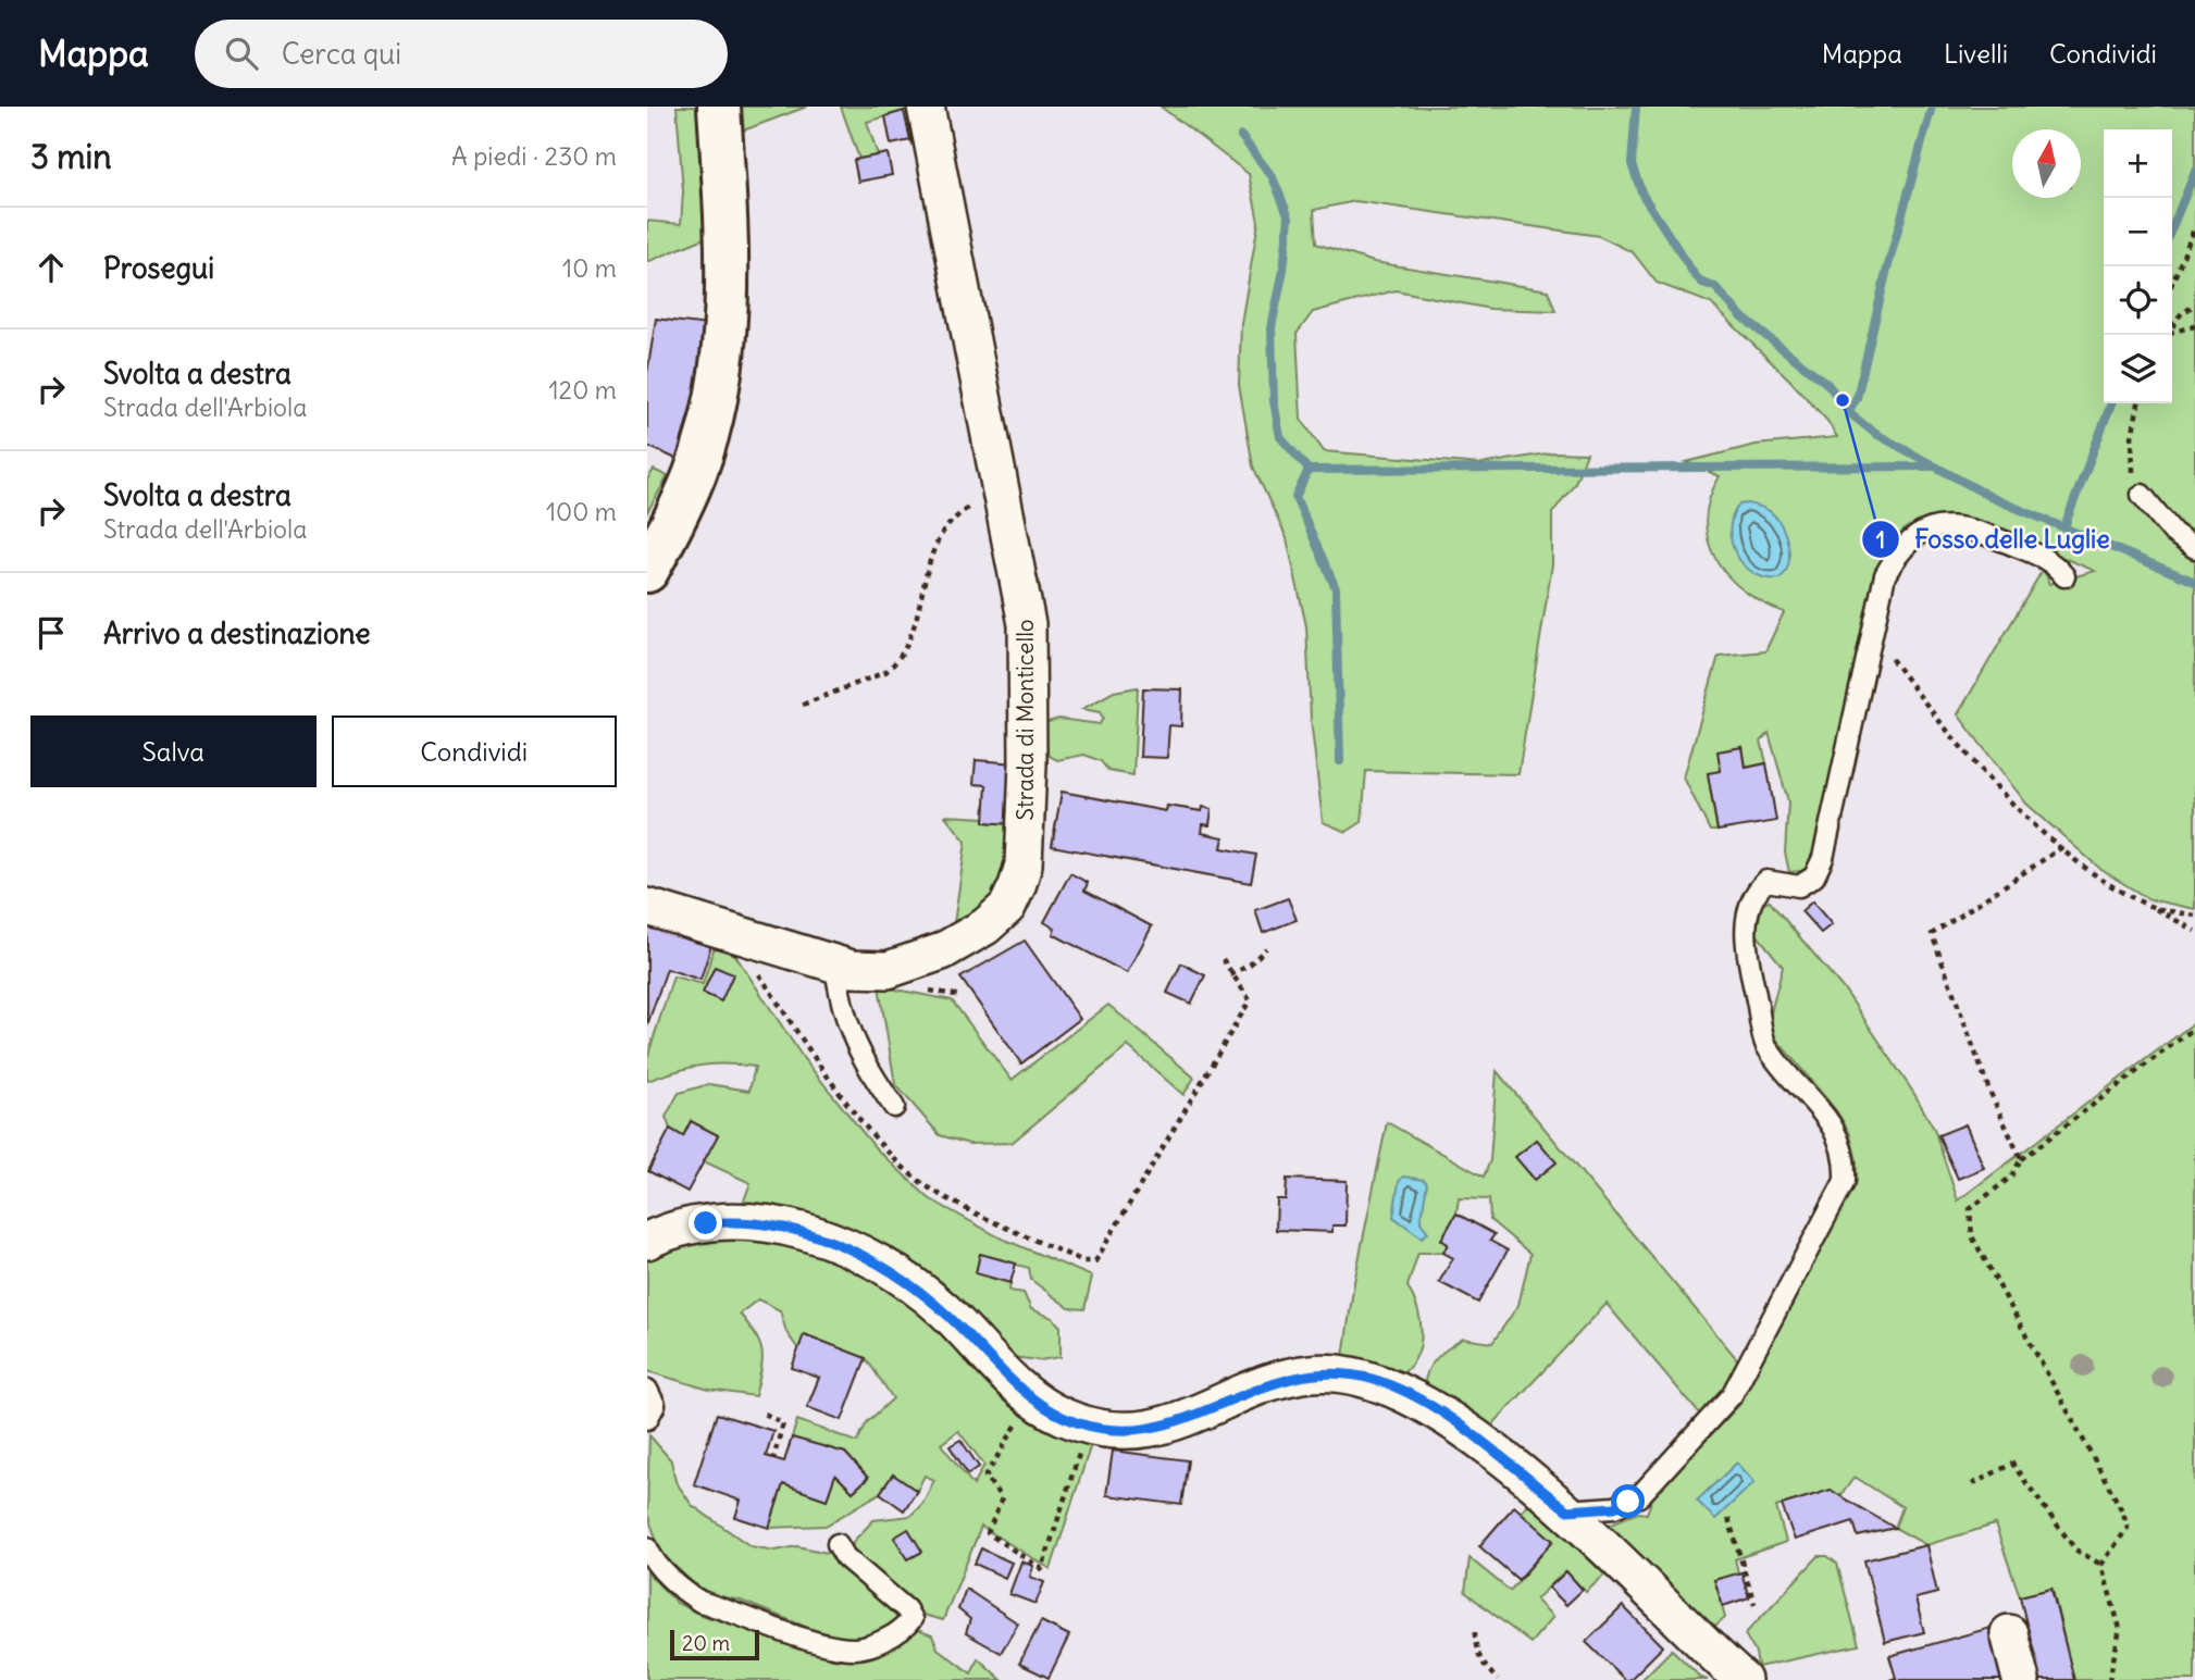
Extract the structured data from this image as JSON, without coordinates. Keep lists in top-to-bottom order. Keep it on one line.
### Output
{"streets":{"street":["Strada di Monticello"]},"places":["Fosso delle Luglie"],"scale_bar":"20 m","north":"top","page":{"header":"Mappa","search":"Cerca qui","nav":["Mappa","Livelli","Condividi"],"heading":["3 min","A piedi · 230 m"],"map_buttons":["+","−"],"list":[["Prosegui","10 m"],["Svolta a destra","Strada dell'Arbiola","120 m"],["Svolta a destra","Strada dell'Arbiola","100 m"],"Arrivo a destinazione"],"buttons":["Salva","Condividi"],"scale":"20 m"}}
